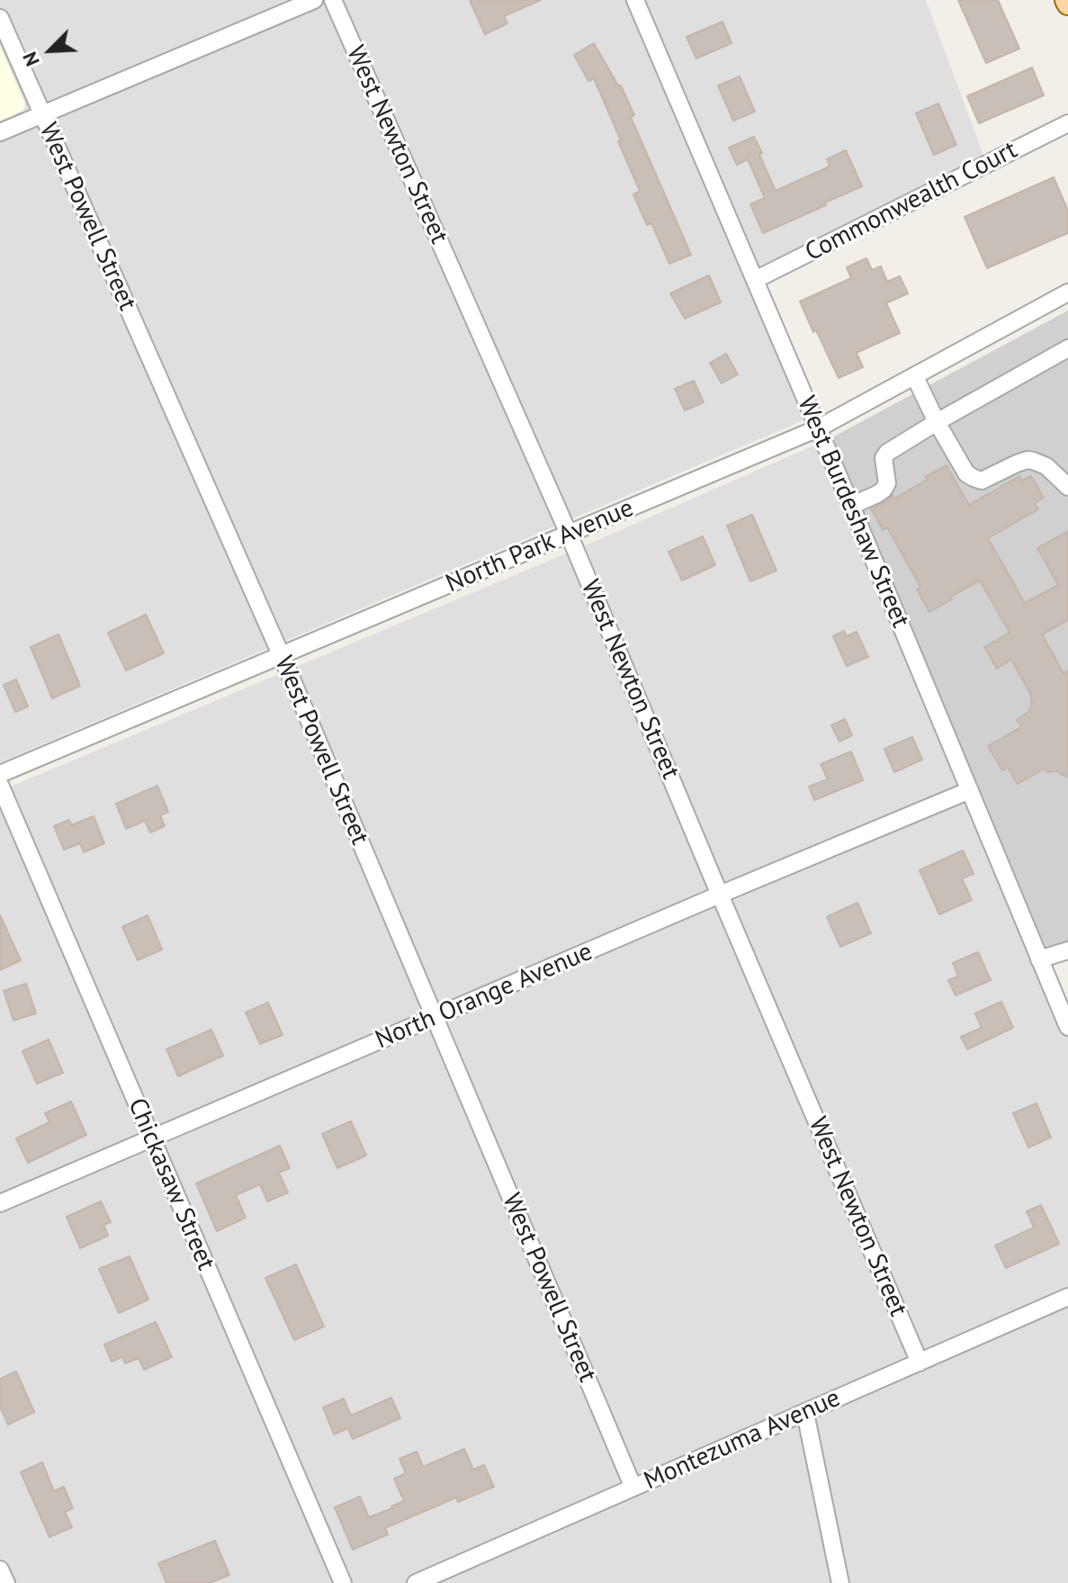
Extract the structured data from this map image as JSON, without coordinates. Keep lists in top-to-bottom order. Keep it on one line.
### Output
{"streets":{"street":["West Newton Street","Commonwealth Court","West Powell Street","West Burdeshaw Street","North Park Avenue","North Orange Avenue","Chickasaw Street","Montezuma Avenue"]},"crossings":[["West Newton Street","North Park Avenue"],["West Newton Street","North Orange Avenue"],["West Newton Street","Montezuma Avenue"],["Commonwealth Court","West Burdeshaw Street"],["West Powell Street","North Park Avenue"],["West Powell Street","North Orange Avenue"],["West Powell Street","Montezuma Avenue"],["West Burdeshaw Street","North Park Avenue"],["West Burdeshaw Street","North Orange Avenue"],["North Orange Avenue","Chickasaw Street"]],"north":"bottom left"}
